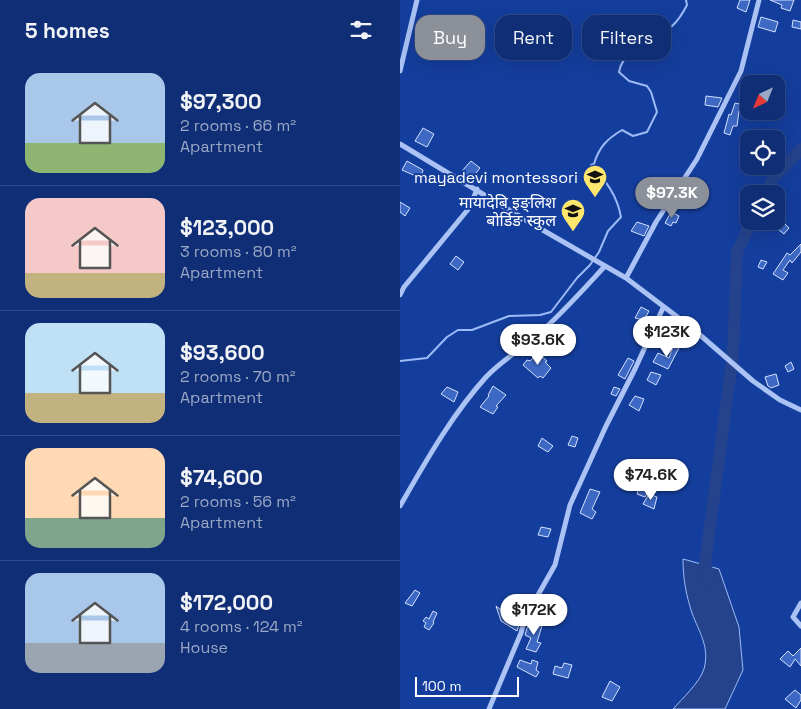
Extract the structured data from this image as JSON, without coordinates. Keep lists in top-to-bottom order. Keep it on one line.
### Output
{"places":{"school or university":["mayadevi montessori","मायादेबि इङ्लिश बोर्डिङ स्कुल"]},"scale_bar":"100 m","north":"bottom left","page":{"heading":"5 homes","chip":["Buy","Rent","Filters"],"list":[{"name":"$97,300","note":"2 rooms · 66 m² · Apartment"},{"name":"$123,000","note":"3 rooms · 80 m² · Apartment"},{"name":"$93,600","note":"2 rooms · 70 m² · Apartment"},{"name":"$74,600","note":"2 rooms · 56 m² · Apartment"},{"name":"$172,000","note":"4 rooms · 124 m² · House"}],"price":["$97.3K","$123K","$93.6K","$74.6K","$172K"],"scale":"100 m"}}
